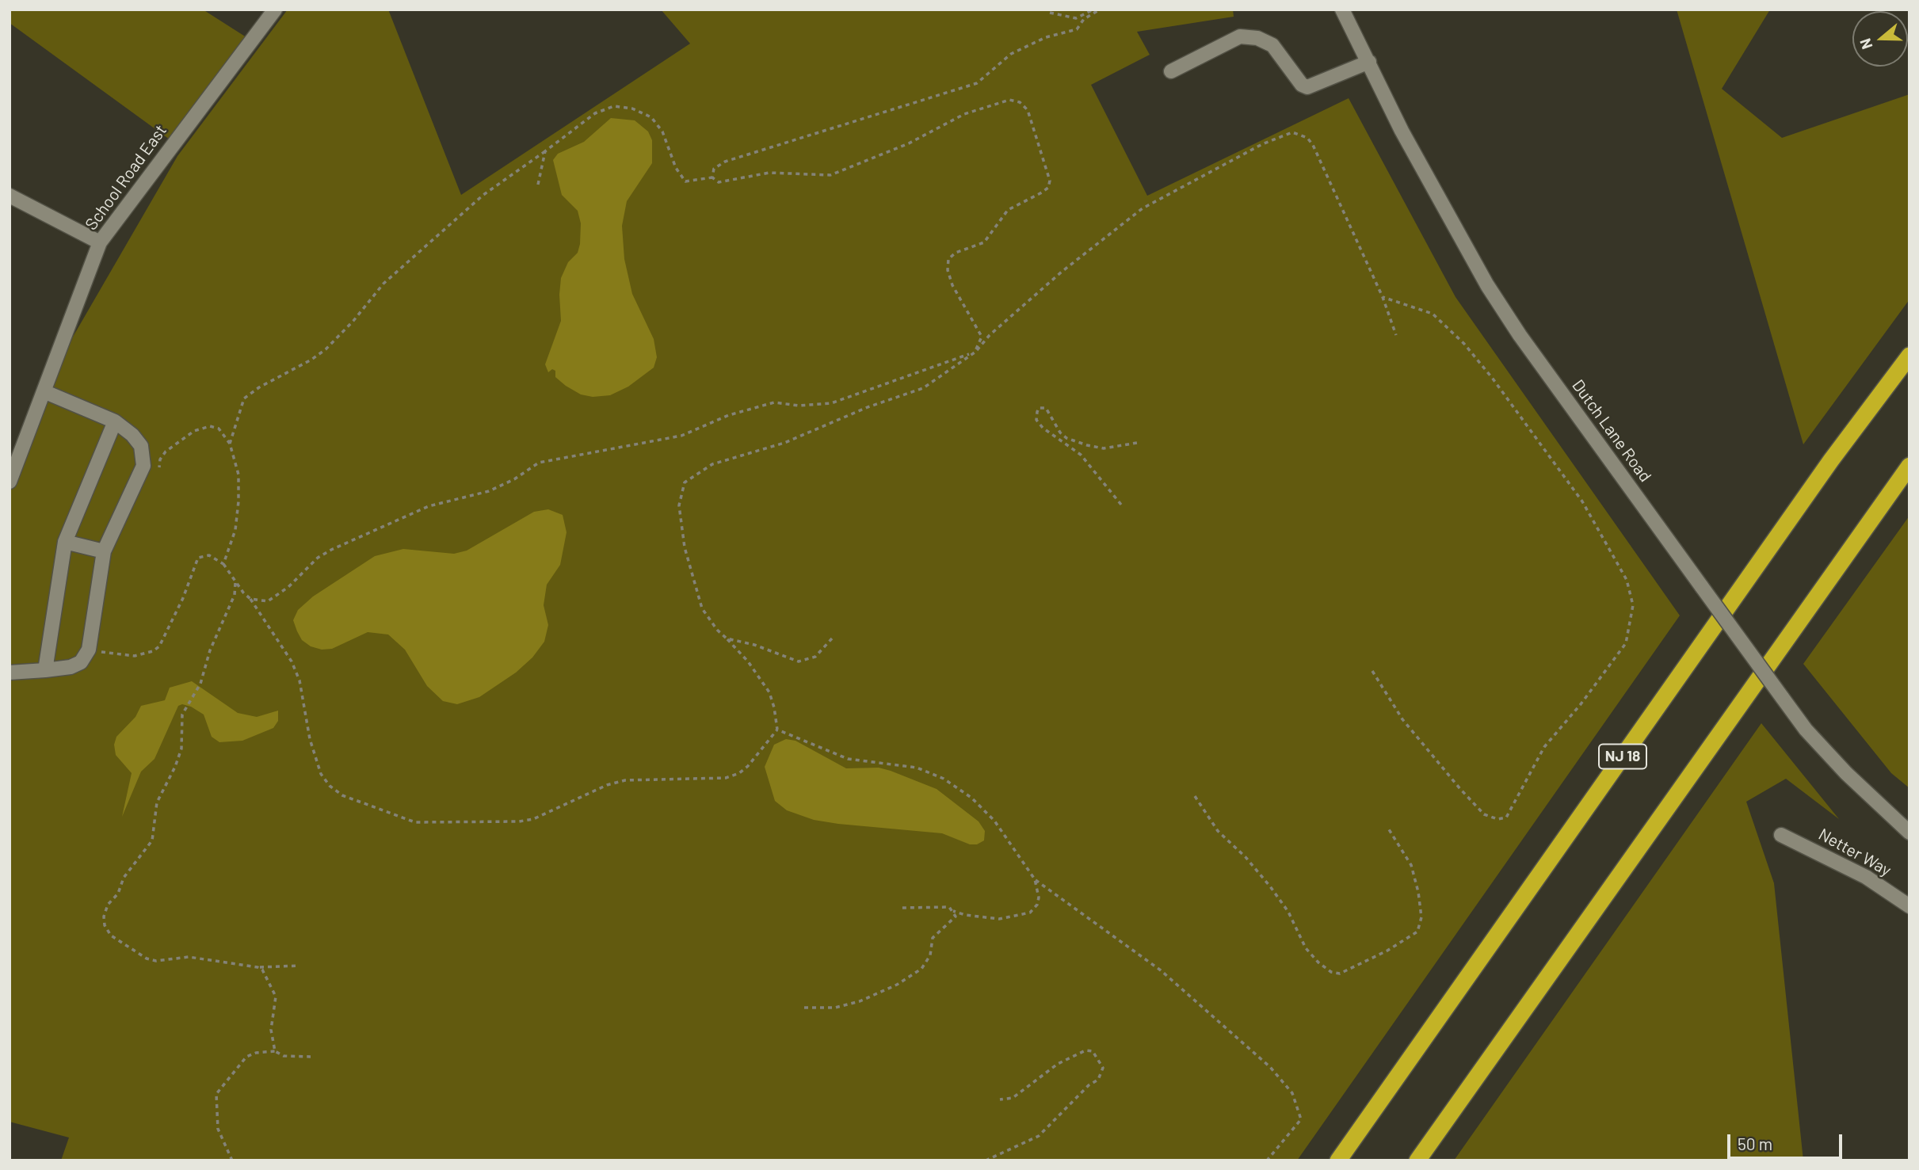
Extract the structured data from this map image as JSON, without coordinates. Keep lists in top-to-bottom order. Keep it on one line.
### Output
{"streets":{"highway":["NJ 18"],"street":["School Road East","Dutch Lane Road","Netter Way"]},"scale_bar":"50 m","north":"left"}
